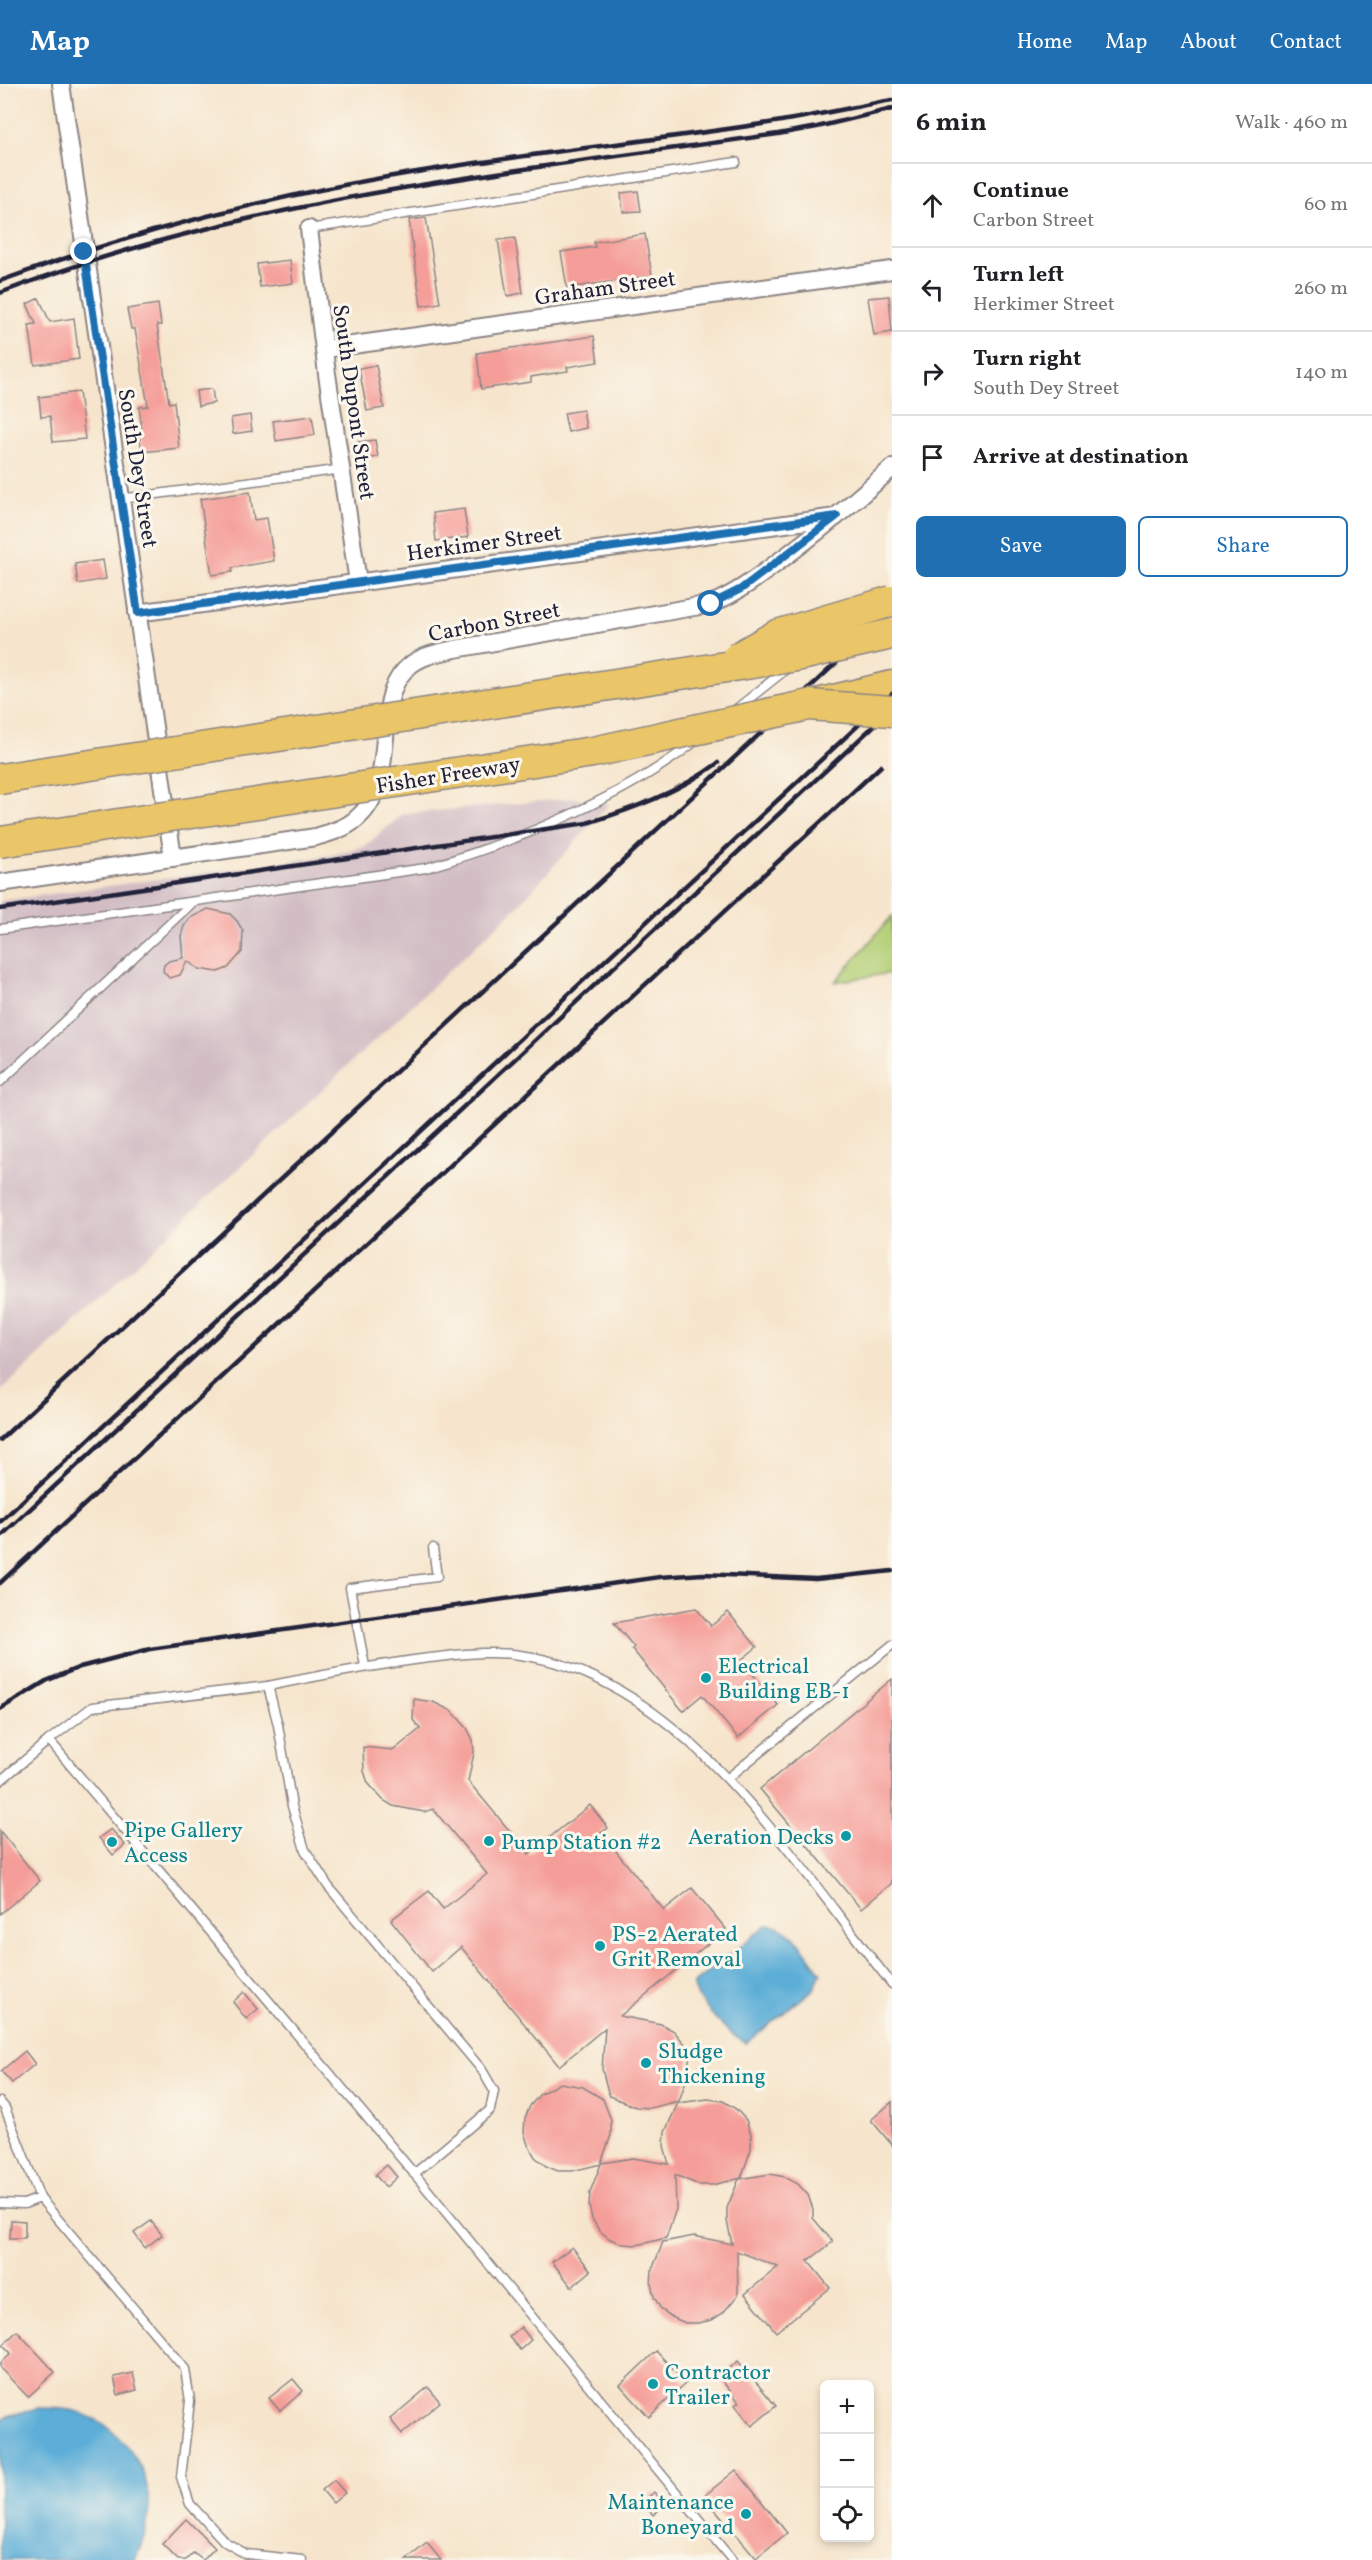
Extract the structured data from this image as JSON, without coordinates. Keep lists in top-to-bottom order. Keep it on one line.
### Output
{"streets":{"highway":["Fisher Freeway"],"street":["Graham Street","South Dupont Street","South Dey Street","Herkimer Street","Carbon Street"]},"crossings":[["Graham Street","South Dupont Street"],["South Dupont Street","Herkimer Street"],["South Dey Street","Herkimer Street"],["South Dey Street","Carbon Street"],["Herkimer Street","Carbon Street"]],"places":["Electrical Building EB-1","Aeration Decks","Pump Station #2","Pipe Gallery Access","PS-2 Aerated Grit Removal","Sludge Thickening","Contractor Trailer","Maintenance Boneyard"],"page":{"header":"Map","nav":["Home","Map","About","Contact"],"heading":["6 min","Walk · 460 m"],"list":[["Continue","Carbon Street","60 m"],["Turn left","Herkimer Street","260 m"],["Turn right","South Dey Street","140 m"],"Arrive at destination"],"buttons":["Save","Share"],"map_buttons":["+","−"]}}
